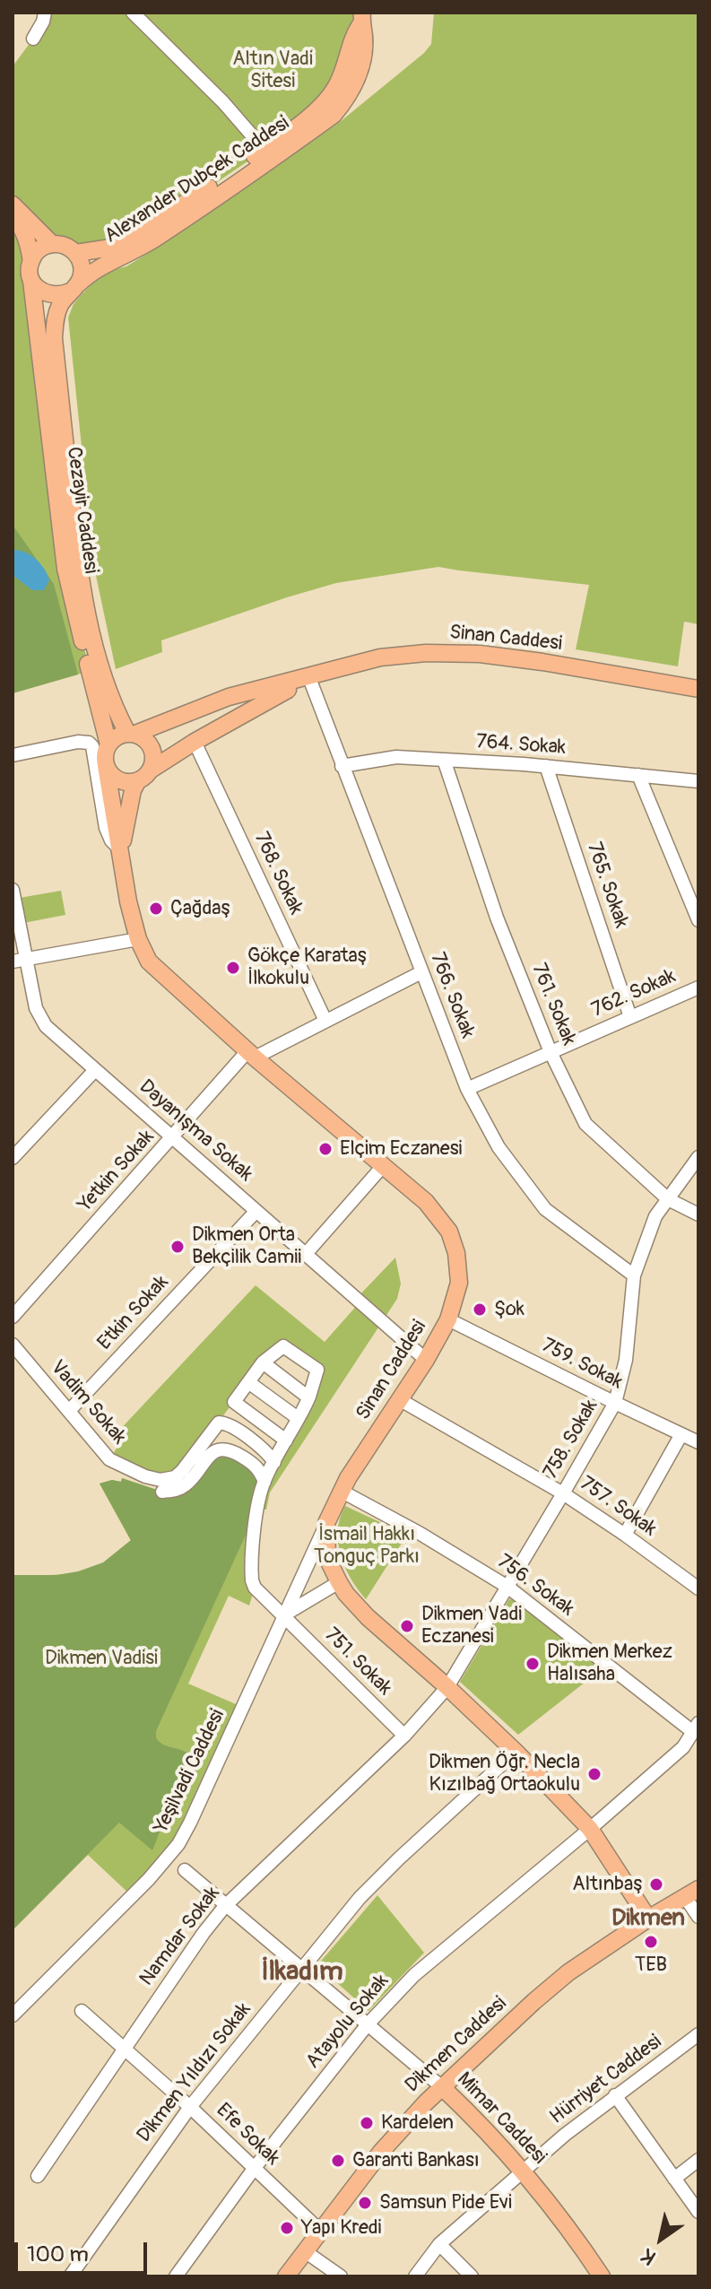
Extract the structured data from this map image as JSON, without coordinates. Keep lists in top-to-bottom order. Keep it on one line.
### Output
{"streets":{"main road":["Alexander Dubçek Caddesi","Cezayir Caddesi","Sinan Caddesi","Dikmen Caddesi","Mimar Caddesi"],"street":["764. Sokak","768. Sokak","765. Sokak","762. Sokak","766. Sokak","761. Sokak","Dayanışma Sokak","Yetkin Sokak","Etkin Sokak","759. Sokak","Vadim Sokak","758. Sokak","757. Sokak","756. Sokak","751. Sokak","Yeşilvadi Caddesi","Namdar Sokak","Atayolu Sokak","Dikmen Yıldızı Sokak","Hürriyet Caddesi","Efe Sokak"]},"crossings":[["Alexander Dubçek Caddesi","Cezayir Caddesi"],["Cezayir Caddesi","Sinan Caddesi"],["Sinan Caddesi","768. Sokak"],["Sinan Caddesi","766. Sokak"],["Sinan Caddesi","Dayanışma Sokak"],["Sinan Caddesi","Yetkin Sokak"],["Sinan Caddesi","759. Sokak"],["Sinan Caddesi","758. Sokak"],["Sinan Caddesi","757. Sokak"],["Sinan Caddesi","756. Sokak"],["Sinan Caddesi","Yeşilvadi Caddesi"],["Sinan Caddesi","Namdar Sokak"],["Sinan Caddesi","Atayolu Sokak"],["Sinan Caddesi","Dikmen Caddesi"],["Sinan Caddesi","Dikmen Yıldızı Sokak"],["764. Sokak","765. Sokak"],["764. Sokak","766. Sokak"],["764. Sokak","761. Sokak"],["765. Sokak","762. Sokak"],["762. Sokak","766. Sokak"],["762. Sokak","761. Sokak"],["766. Sokak","758. Sokak"],["761. Sokak","758. Sokak"],["Dayanışma Sokak","Yetkin Sokak"],["Dayanışma Sokak","Etkin Sokak"],["Etkin Sokak","Vadim Sokak"],["759. Sokak","758. Sokak"],["758. Sokak","757. Sokak"],["758. Sokak","756. Sokak"],["758. Sokak","Namdar Sokak"],["756. Sokak","Atayolu Sokak"],["751. Sokak","Yeşilvadi Caddesi"],["751. Sokak","Namdar Sokak"],["Namdar Sokak","Mimar Caddesi"],["Namdar Sokak","Efe Sokak"],["Atayolu Sokak","Mimar Caddesi"],["Atayolu Sokak","Efe Sokak"],["Dikmen Caddesi","Mimar Caddesi"],["Dikmen Caddesi","Efe Sokak"],["Dikmen Yıldızı Sokak","Mimar Caddesi"],["Dikmen Yıldızı Sokak","Efe Sokak"],["Hürriyet Caddesi","Mimar Caddesi"]],"districts":["Dikmen","İlkadım"],"parks":["Altın Vadi Sitesi","İsmail Hakkı Tonguç Parkı","Dikmen Vadisi"],"places":["Çağdaş","Gökçe Karataş İlkokulu","Elçim Eczanesi","Dikmen Orta Bekçilik Camii","Şok","Dikmen Vadi Eczanesi","Dikmen Merkez Halısaha","Dikmen Öğr. Necla Kızılbağ Ortaokulu","Altınbaş","TEB","Kardelen","Garanti Bankası","Samsun Pide Evi","Yapı Kredi"],"scale_bar":"100 m","north":"bottom left"}
